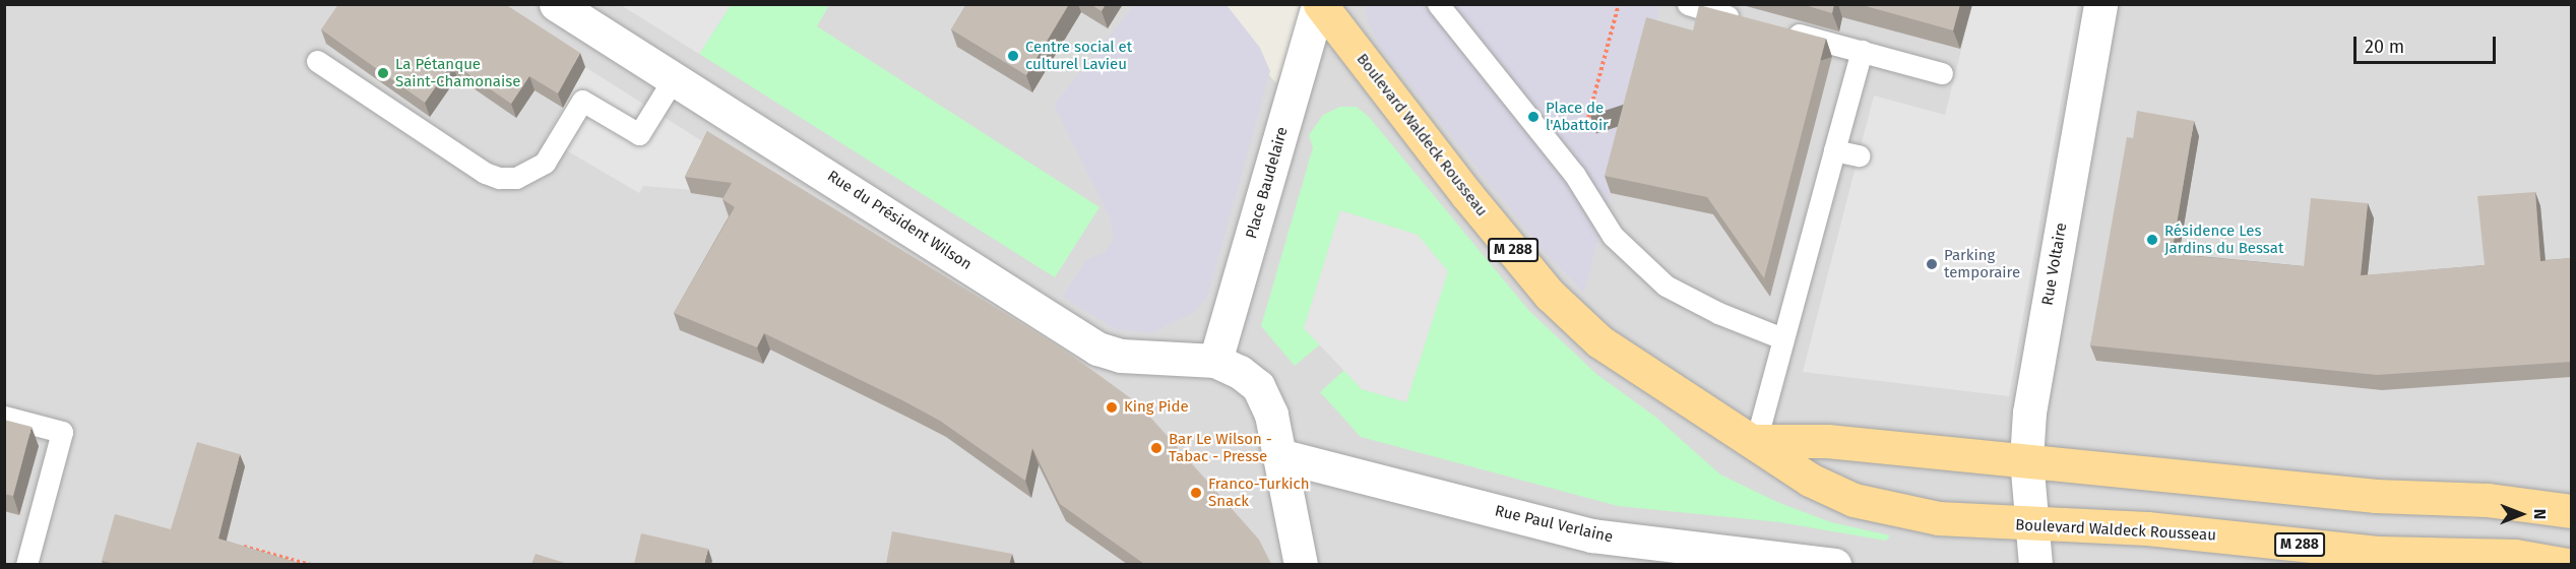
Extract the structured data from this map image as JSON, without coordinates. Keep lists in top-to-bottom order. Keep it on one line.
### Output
{"streets":{"main road":["Boulevard Waldeck Rousseau","M 288"],"street":["Place Baudelaire","Rue du Président Wilson","Rue Voltaire","Rue Paul Verlaine"]},"crossings":[["Boulevard Waldeck Rousseau","Place Baudelaire"],["Boulevard Waldeck Rousseau","Rue Voltaire"],["Place Baudelaire","Rue du Président Wilson"],["Rue du Président Wilson","Rue Paul Verlaine"]],"places":["Centre social et culturel Lavieu","La Pétanque Saint-Chamonaise","Place de l'Abattoir","Résidence Les Jardins du Bessat","Parking temporaire","King Pide","Bar Le Wilson - Tabac - Presse","Franco-Turkich Snack"],"scale_bar":"20 m","north":"right"}
